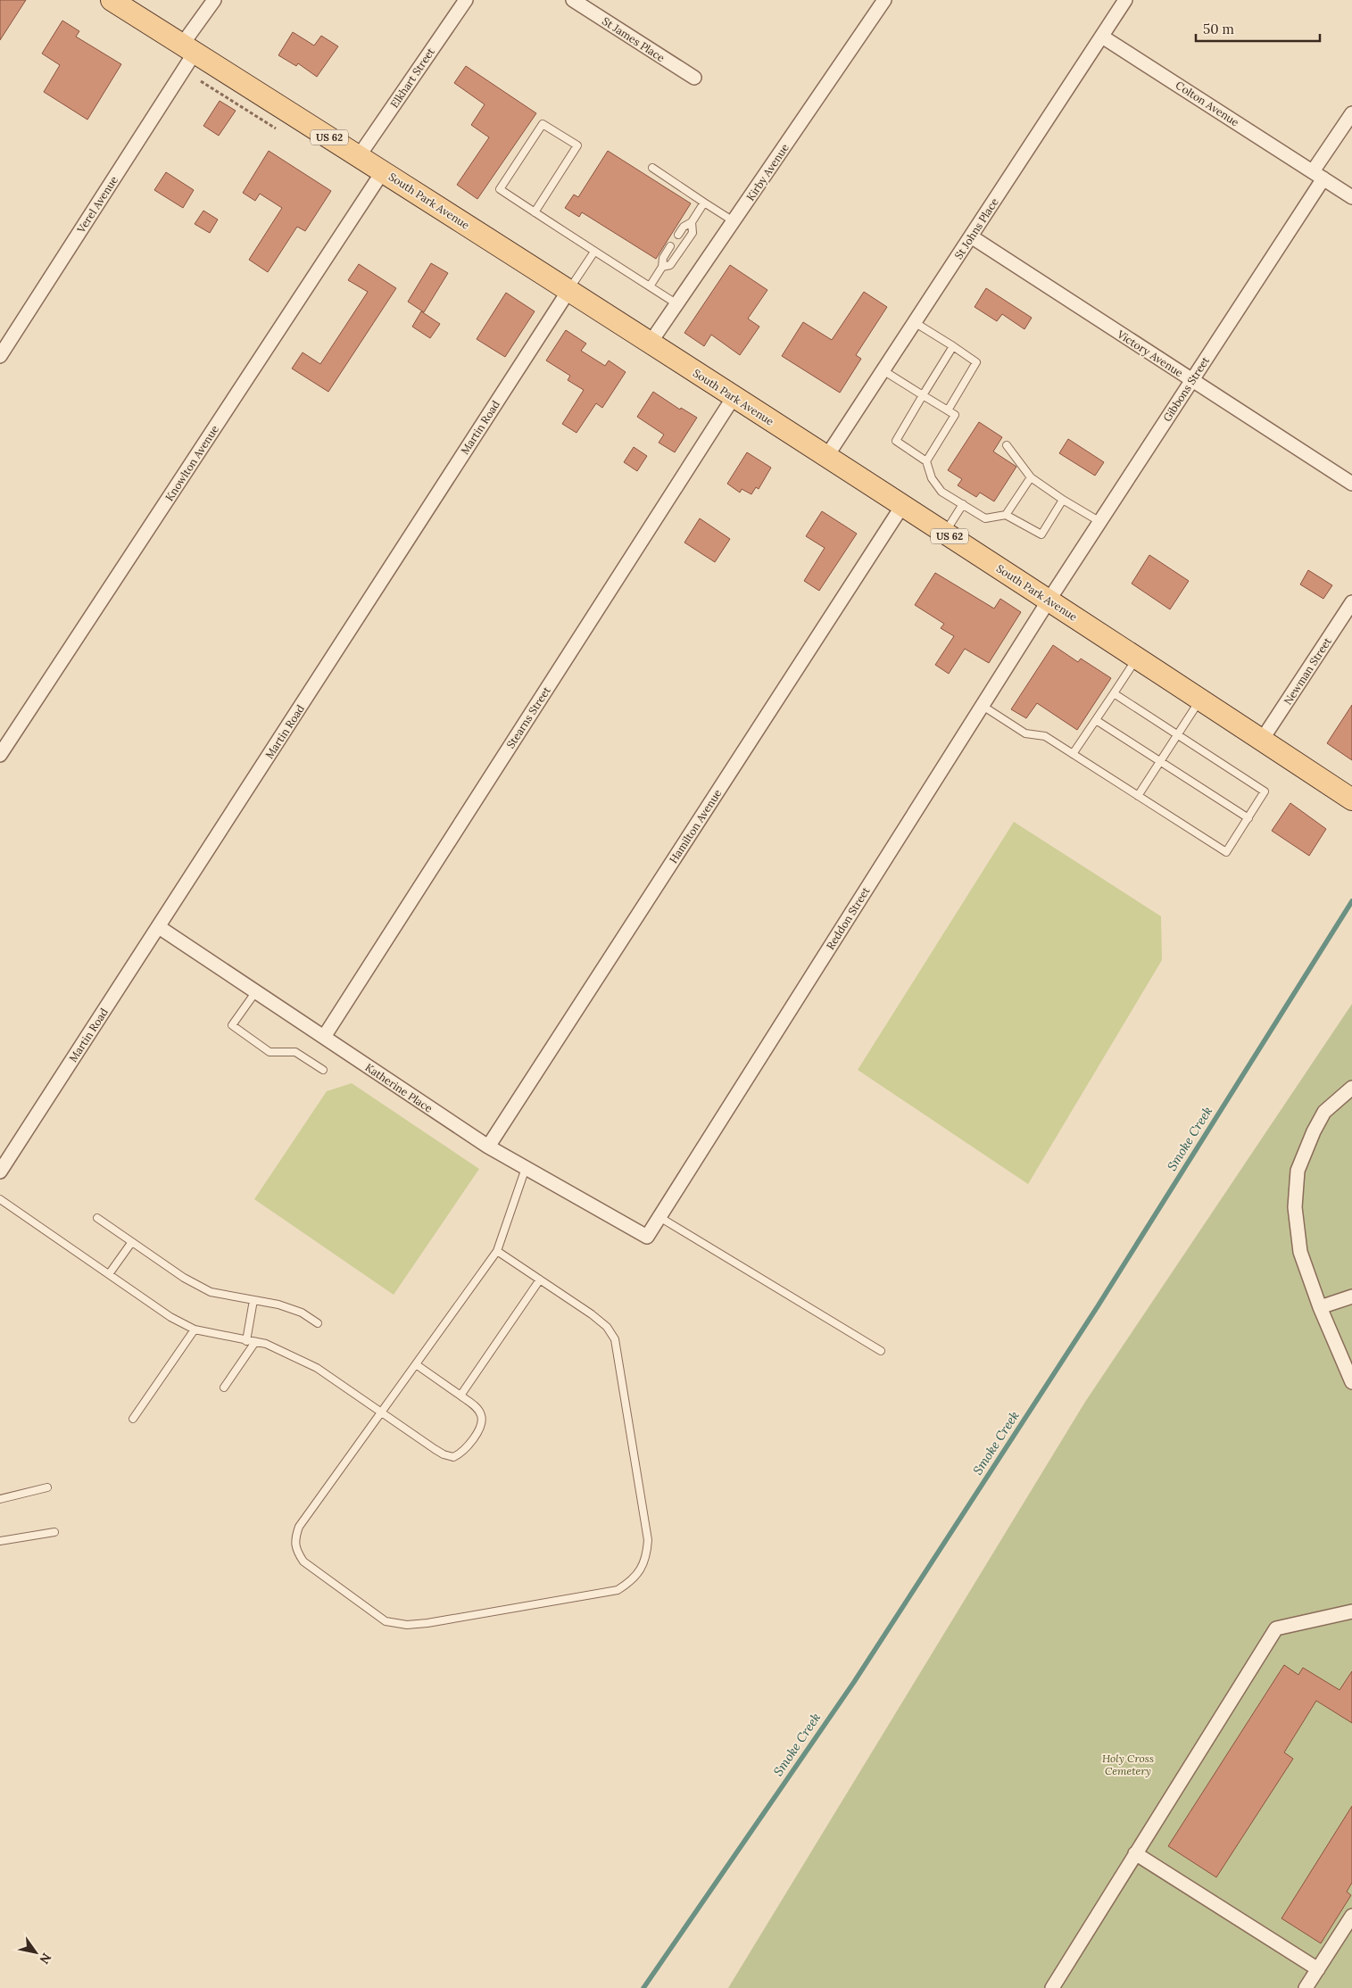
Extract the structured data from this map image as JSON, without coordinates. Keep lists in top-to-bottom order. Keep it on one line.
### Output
{"streets":{"main road":["US 62","South Park Avenue"],"street":["St James Place","Elkhart Street","Colton Avenue","Kirby Avenue","Verel Avenue","St Johns Place","Victory Avenue","Gibbons Street","Martin Road","Knowlton Avenue","Newman Street","Stearns Street","Hamilton Avenue","Reddon Street","Katherine Place"]},"crossings":[["Elkhart Street","South Park Avenue"],["Colton Avenue","St Johns Place"],["Colton Avenue","Gibbons Street"],["Kirby Avenue","South Park Avenue"],["South Park Avenue","Verel Avenue"],["South Park Avenue","St Johns Place"],["South Park Avenue","Gibbons Street"],["South Park Avenue","Martin Road"],["South Park Avenue","Knowlton Avenue"],["South Park Avenue","Newman Street"],["South Park Avenue","Stearns Street"],["South Park Avenue","Hamilton Avenue"],["South Park Avenue","Reddon Street"],["St Johns Place","Victory Avenue"],["Victory Avenue","Gibbons Street"],["Gibbons Street","Reddon Street"],["Martin Road","Katherine Place"],["Stearns Street","Katherine Place"],["Hamilton Avenue","Katherine Place"],["Reddon Street","Katherine Place"]],"water":["Smoke Creek"],"parks":["Holy Cross Cemetery"],"scale_bar":"50 m","north":"bottom right"}
